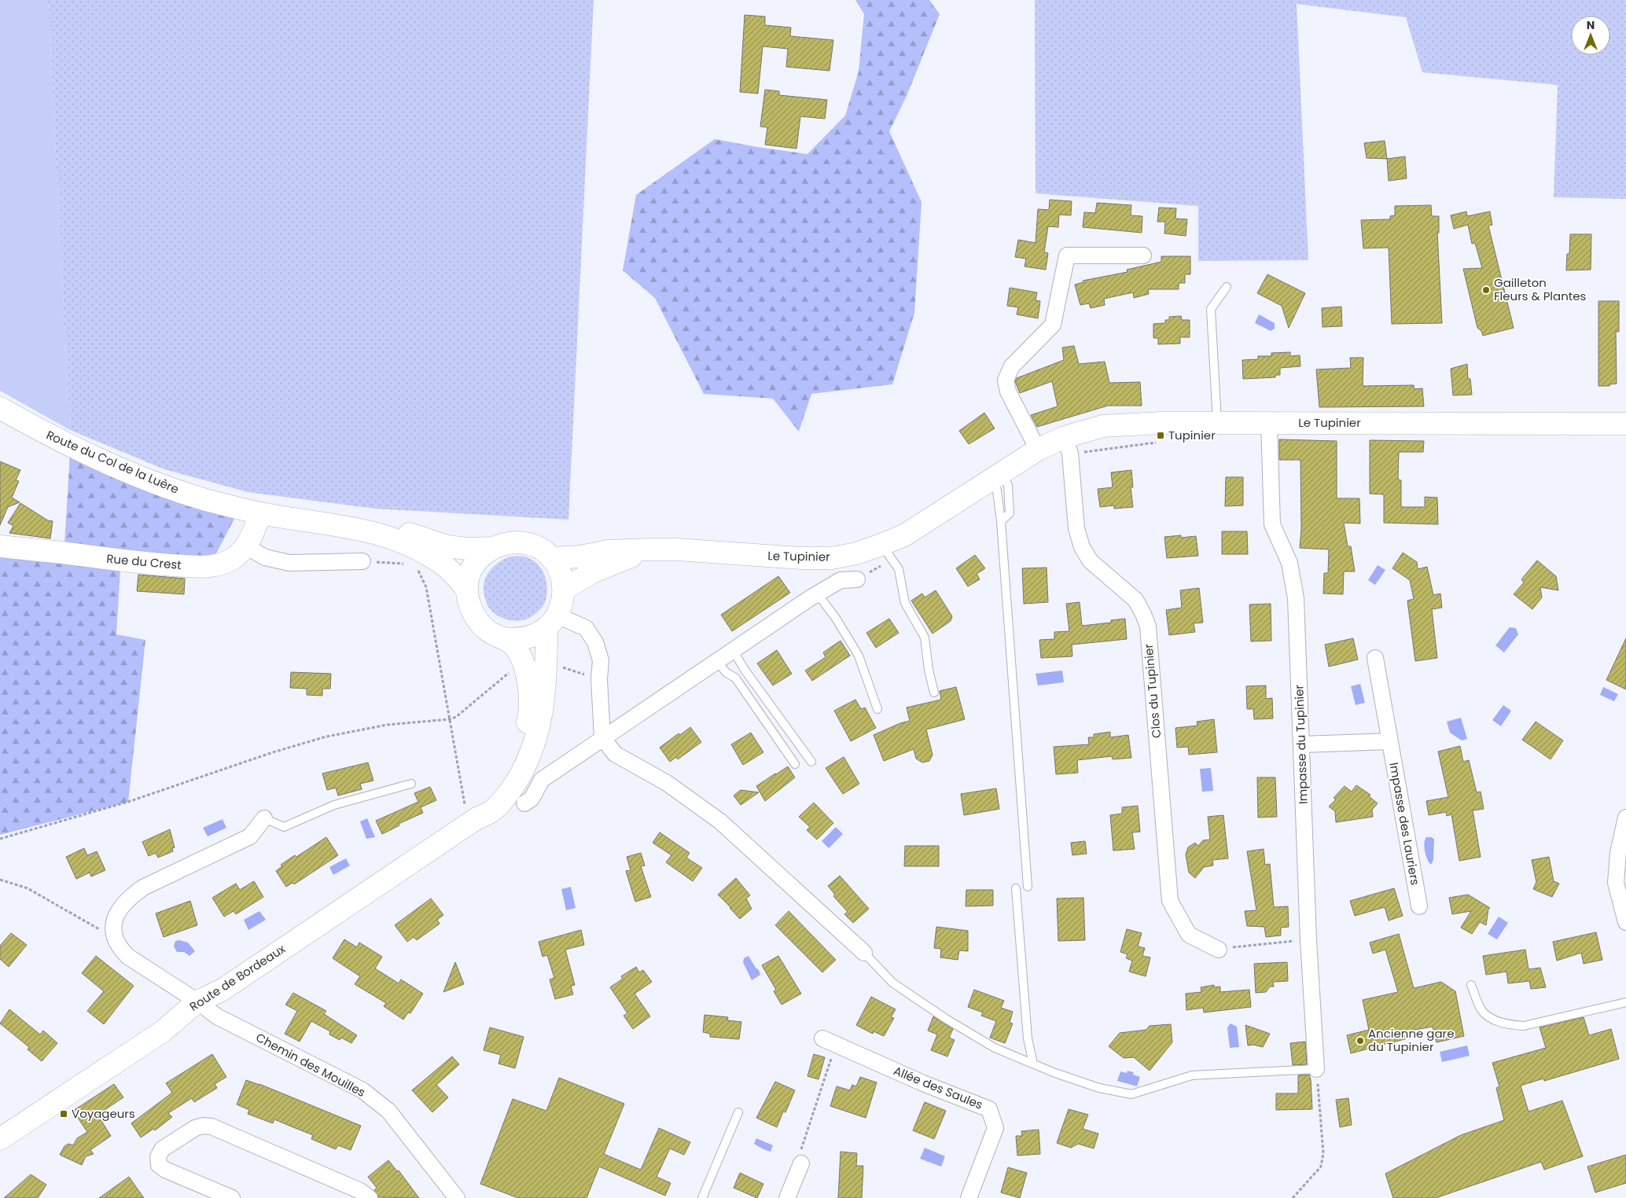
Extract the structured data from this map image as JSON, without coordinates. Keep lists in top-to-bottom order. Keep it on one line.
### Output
{"streets":{"main road":["Le Tupinier","Route du Col de la Luère","Rue du Crest","Route de Bordeaux"],"street":["Clos du Tupinier","Impasse du Tupinier","Impasse des Lauriers","Chemin des Mouilles","Allée des Saules"]},"crossings":[["Le Tupinier","Route du Col de la Luère"],["Le Tupinier","Clos du Tupinier"],["Le Tupinier","Impasse du Tupinier"],["Le Tupinier","Route de Bordeaux"],["Route du Col de la Luère","Rue du Crest"],["Route du Col de la Luère","Route de Bordeaux"],["Route de Bordeaux","Chemin des Mouilles"]],"places":{"other":["Gailleton Fleurs & Plantes","Ancienne gare du Tupinier"],"transit":["Tupinier","Voyageurs"]},"north":"top"}
